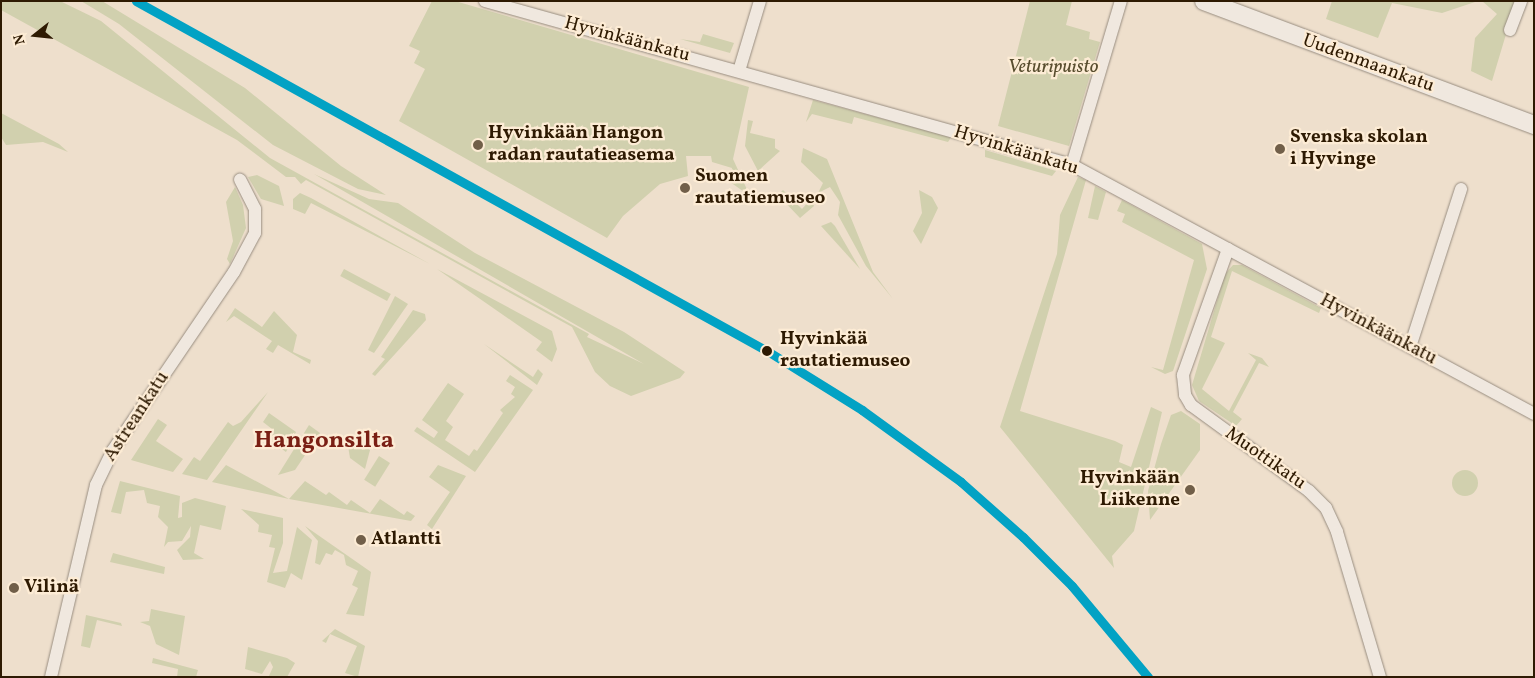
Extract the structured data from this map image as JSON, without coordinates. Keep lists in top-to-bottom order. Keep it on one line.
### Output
{"streets":{"main road":["Uudenmaankatu"],"street":["Hyvinkäänkatu","Astreankatu","Muottikatu"]},"crossings":[["Hyvinkäänkatu","Muottikatu"]],"districts":["Hangonsilta"],"parks":["Veturipuisto"],"places":["Hyvinkään Hangon radan rautatieasema","Svenska skolan i Hyvinge","Suomen rautatiemuseo","Hyvinkää rautatiemuseo","Hyvinkään Liikenne","Atlantti","Vilinä"],"north":"left"}
